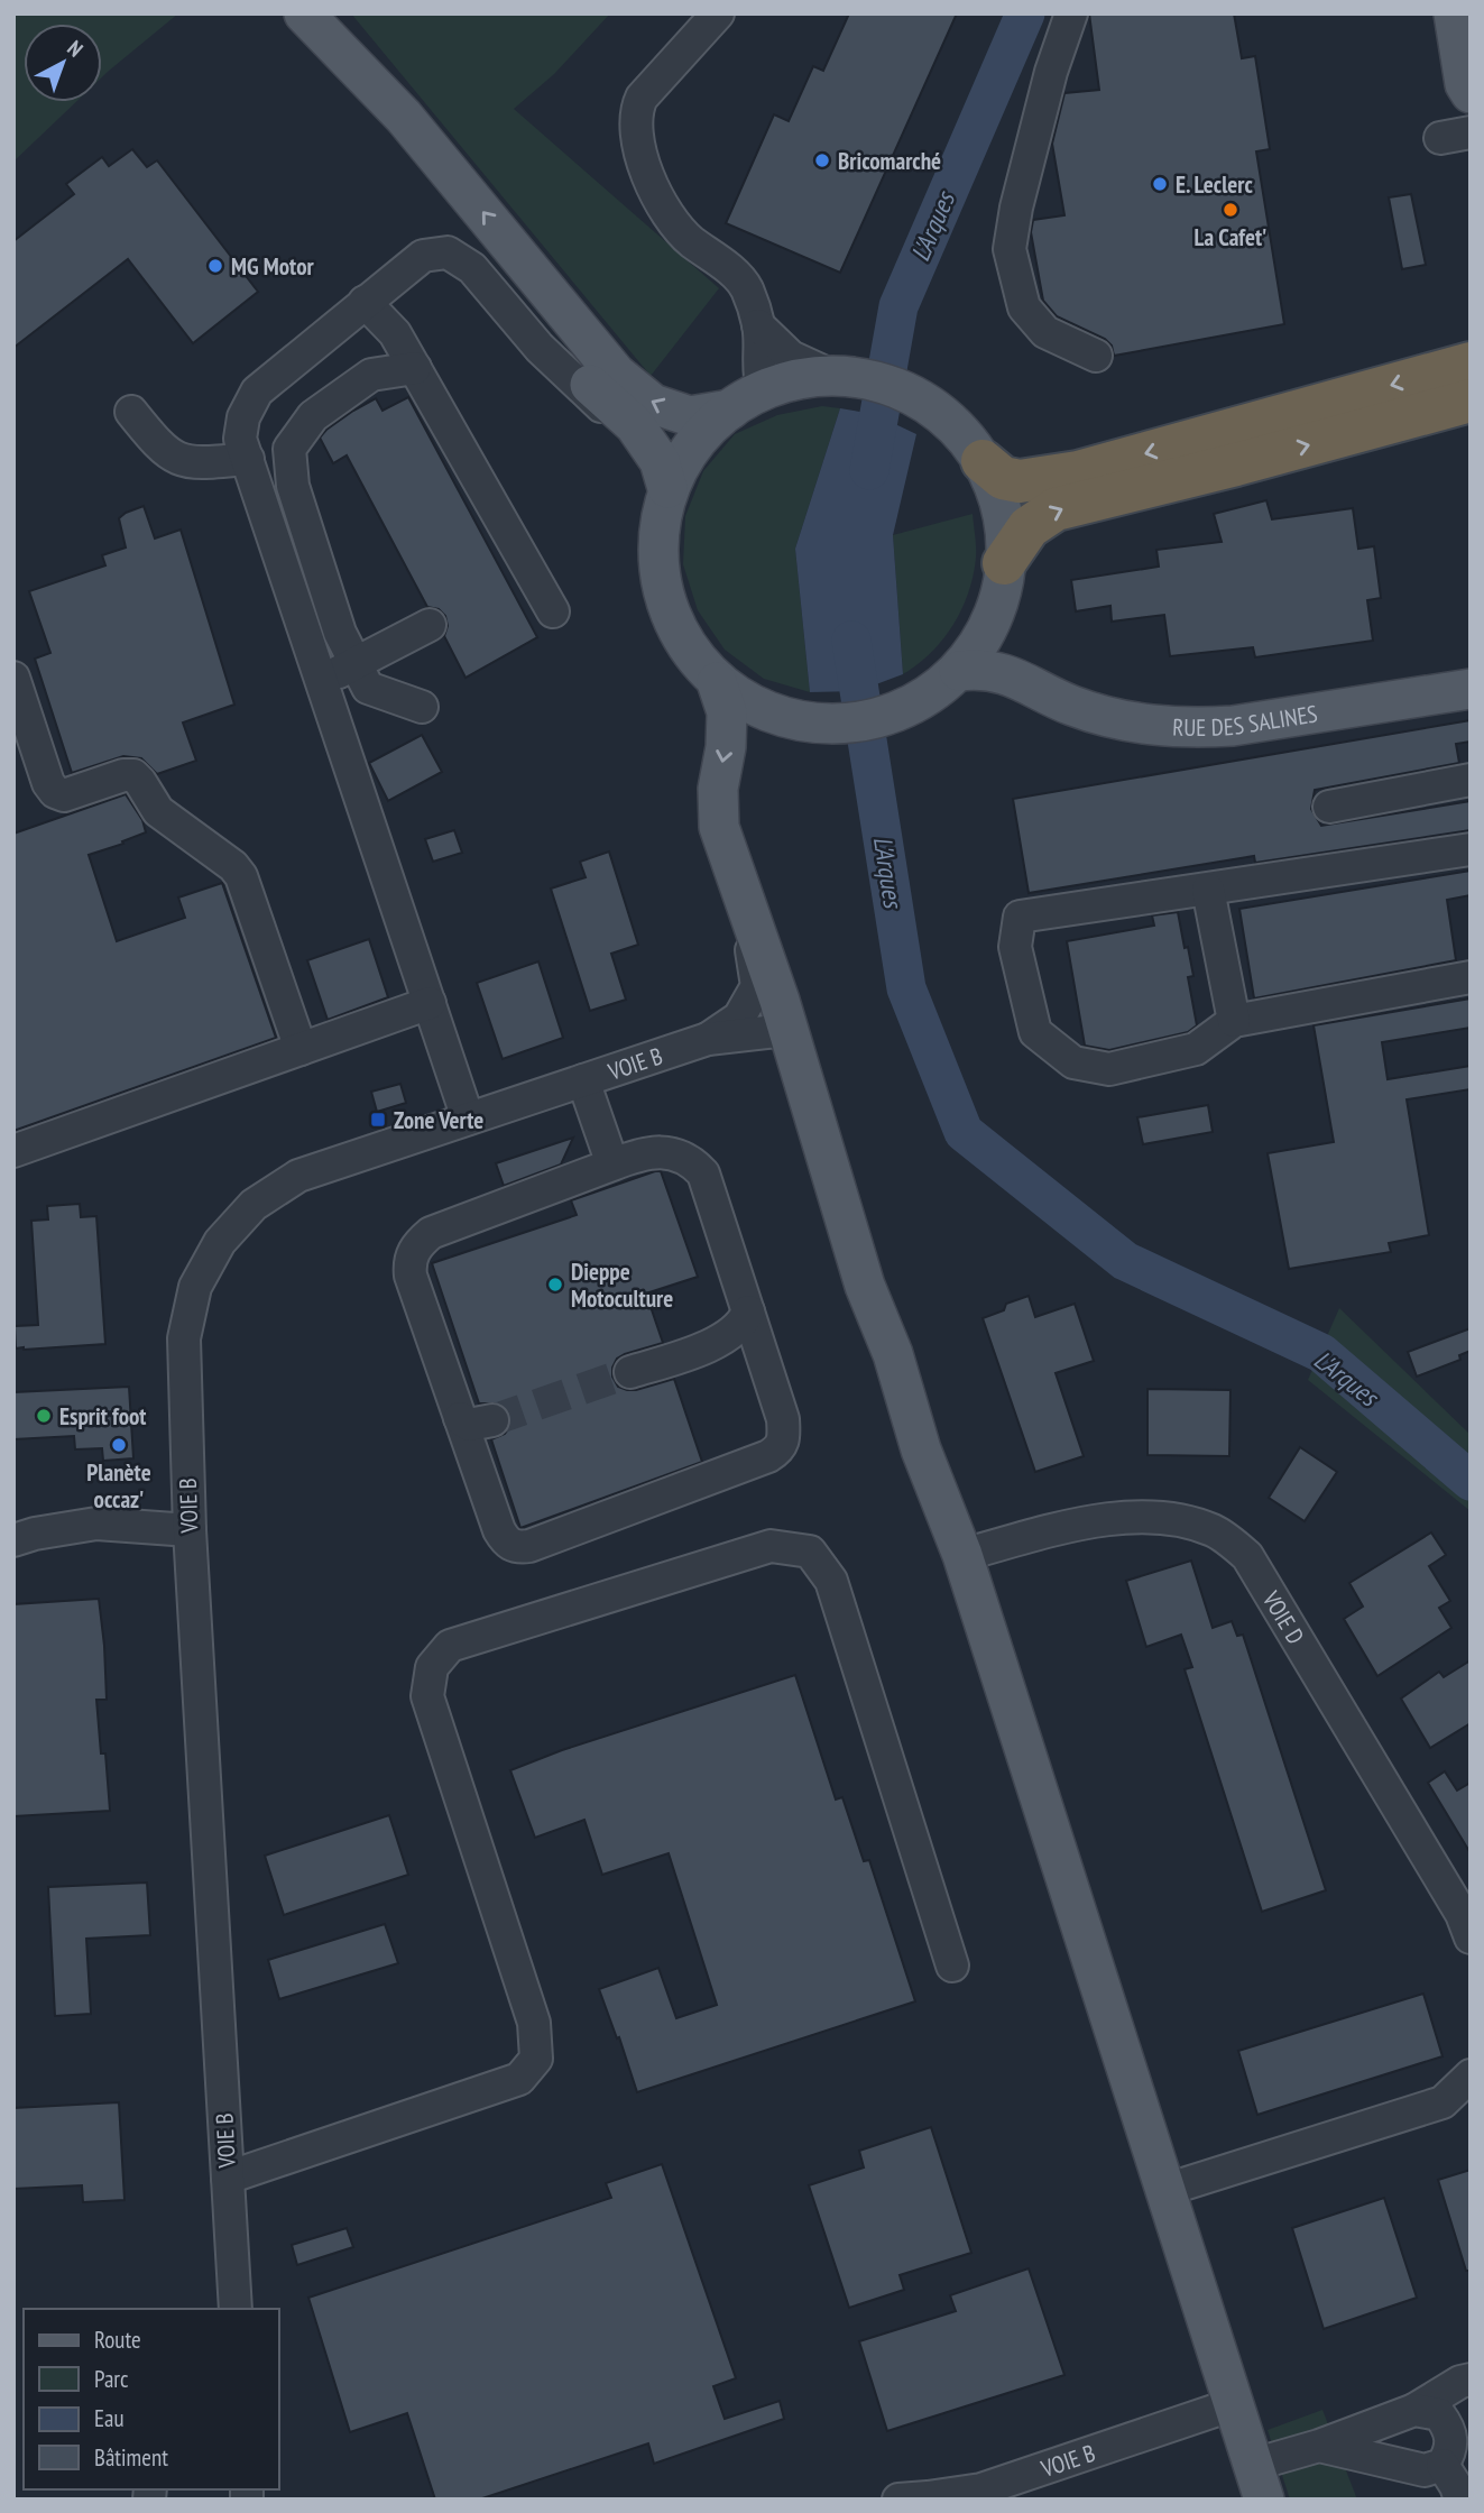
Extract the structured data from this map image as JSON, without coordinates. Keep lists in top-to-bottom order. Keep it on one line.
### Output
{"streets":{"main road":["RUE DES SALINES"],"lane":["VOIE B","VOIE D"]},"water":["L'Arques"],"places":{"other":["Bricomarché","E. Leclerc","La Cafet'","MG Motor","Dieppe Motoculture","Esprit foot","Planète occaz'"],"transit":["Zone Verte"]},"legend":["Route","Parc","Eau","Bâtiment"],"north":"top right"}
